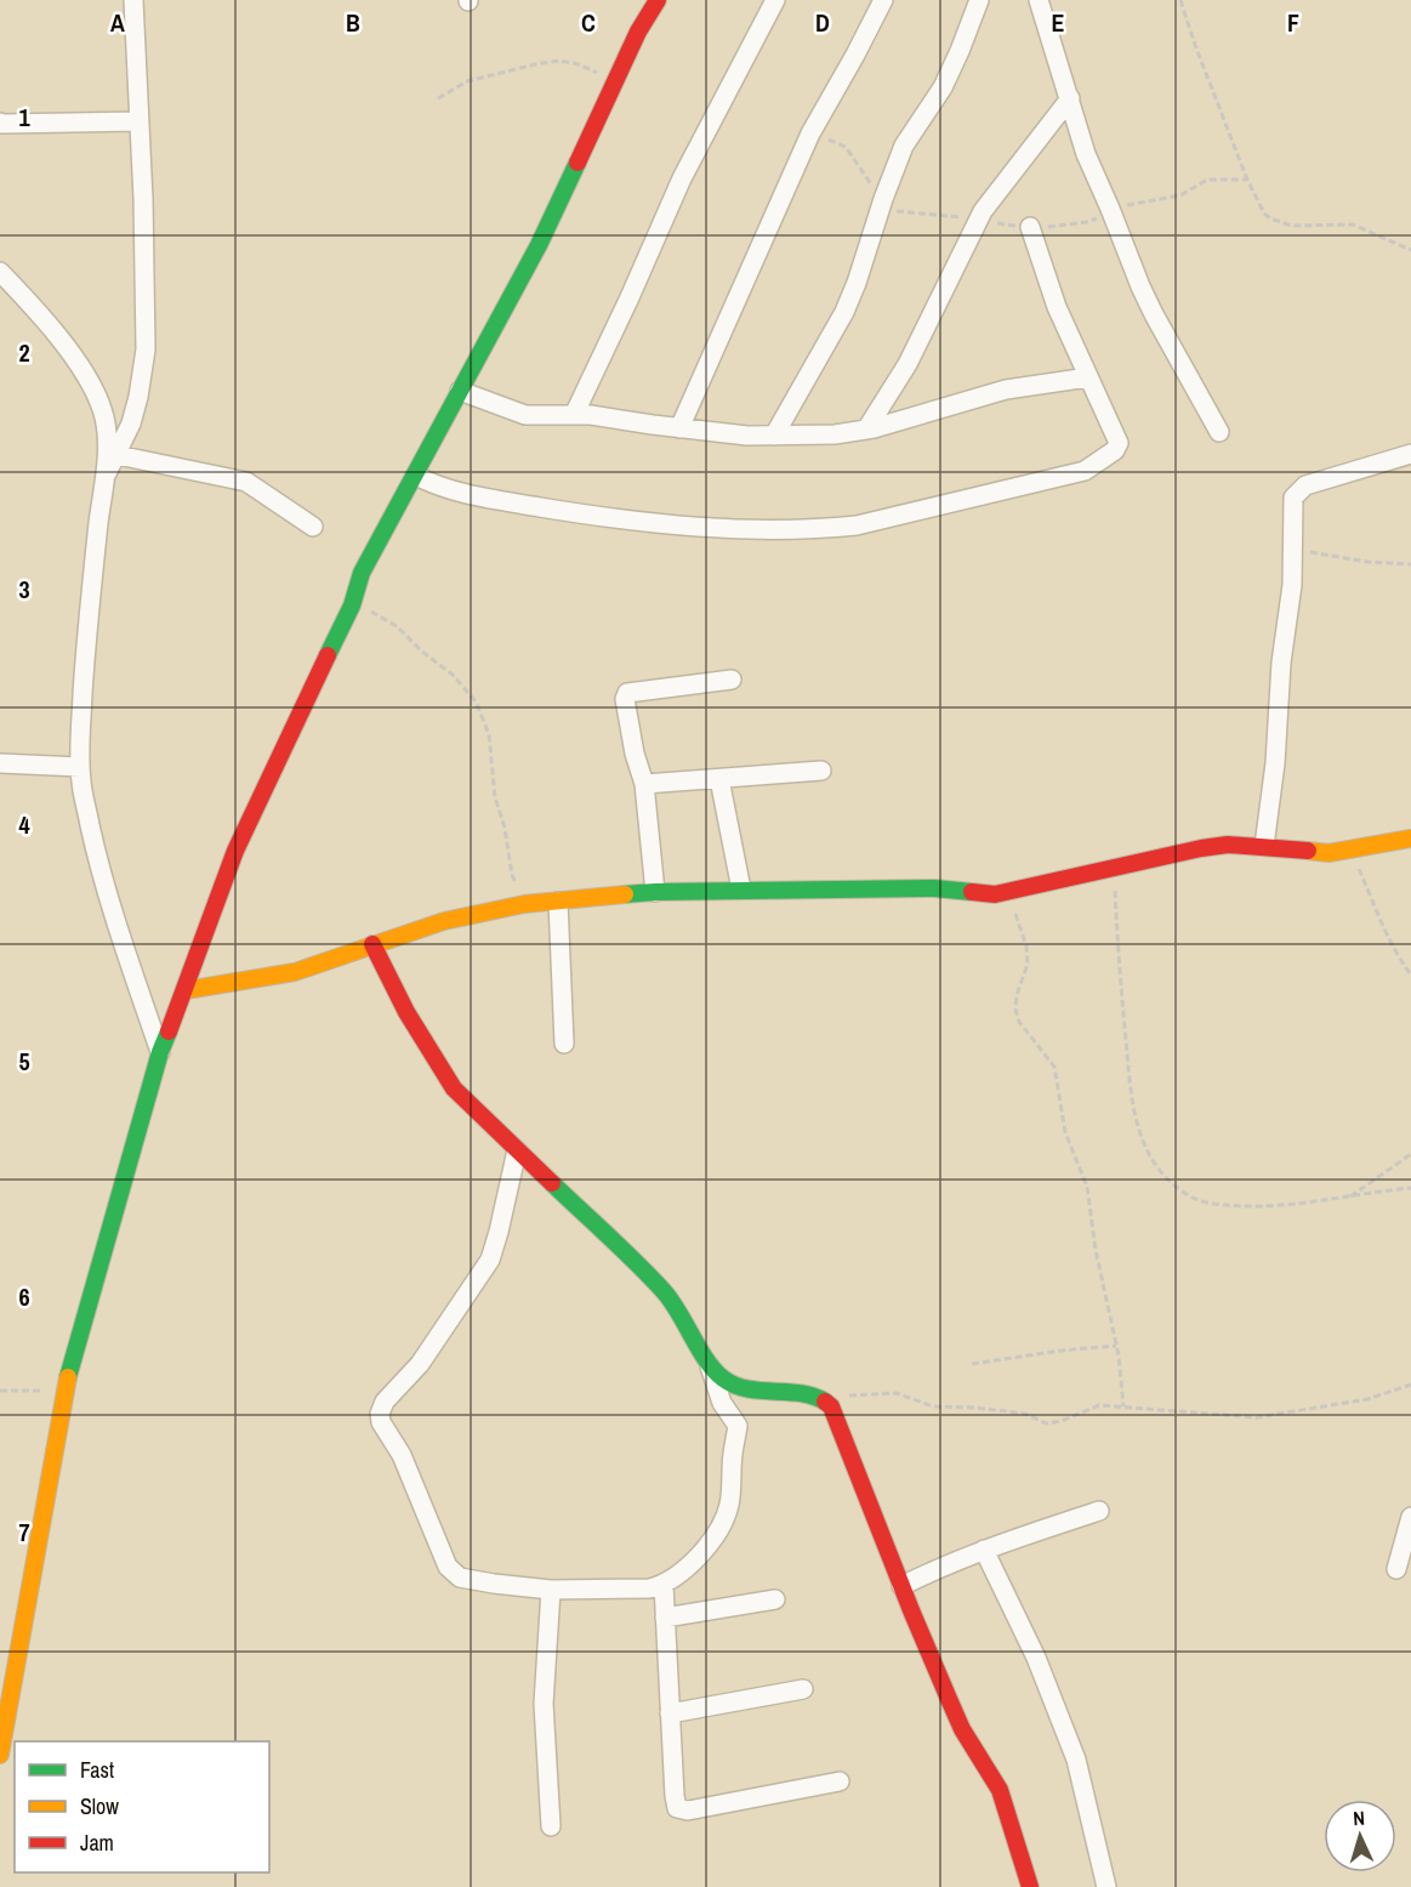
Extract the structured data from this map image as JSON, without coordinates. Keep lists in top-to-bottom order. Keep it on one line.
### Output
{"legend":["Fast","Slow","Jam"],"north":"top","grid":{"columns":["A","B","C","D","E","F"],"rows":["1","2","3","4","5","6","7"]}}
